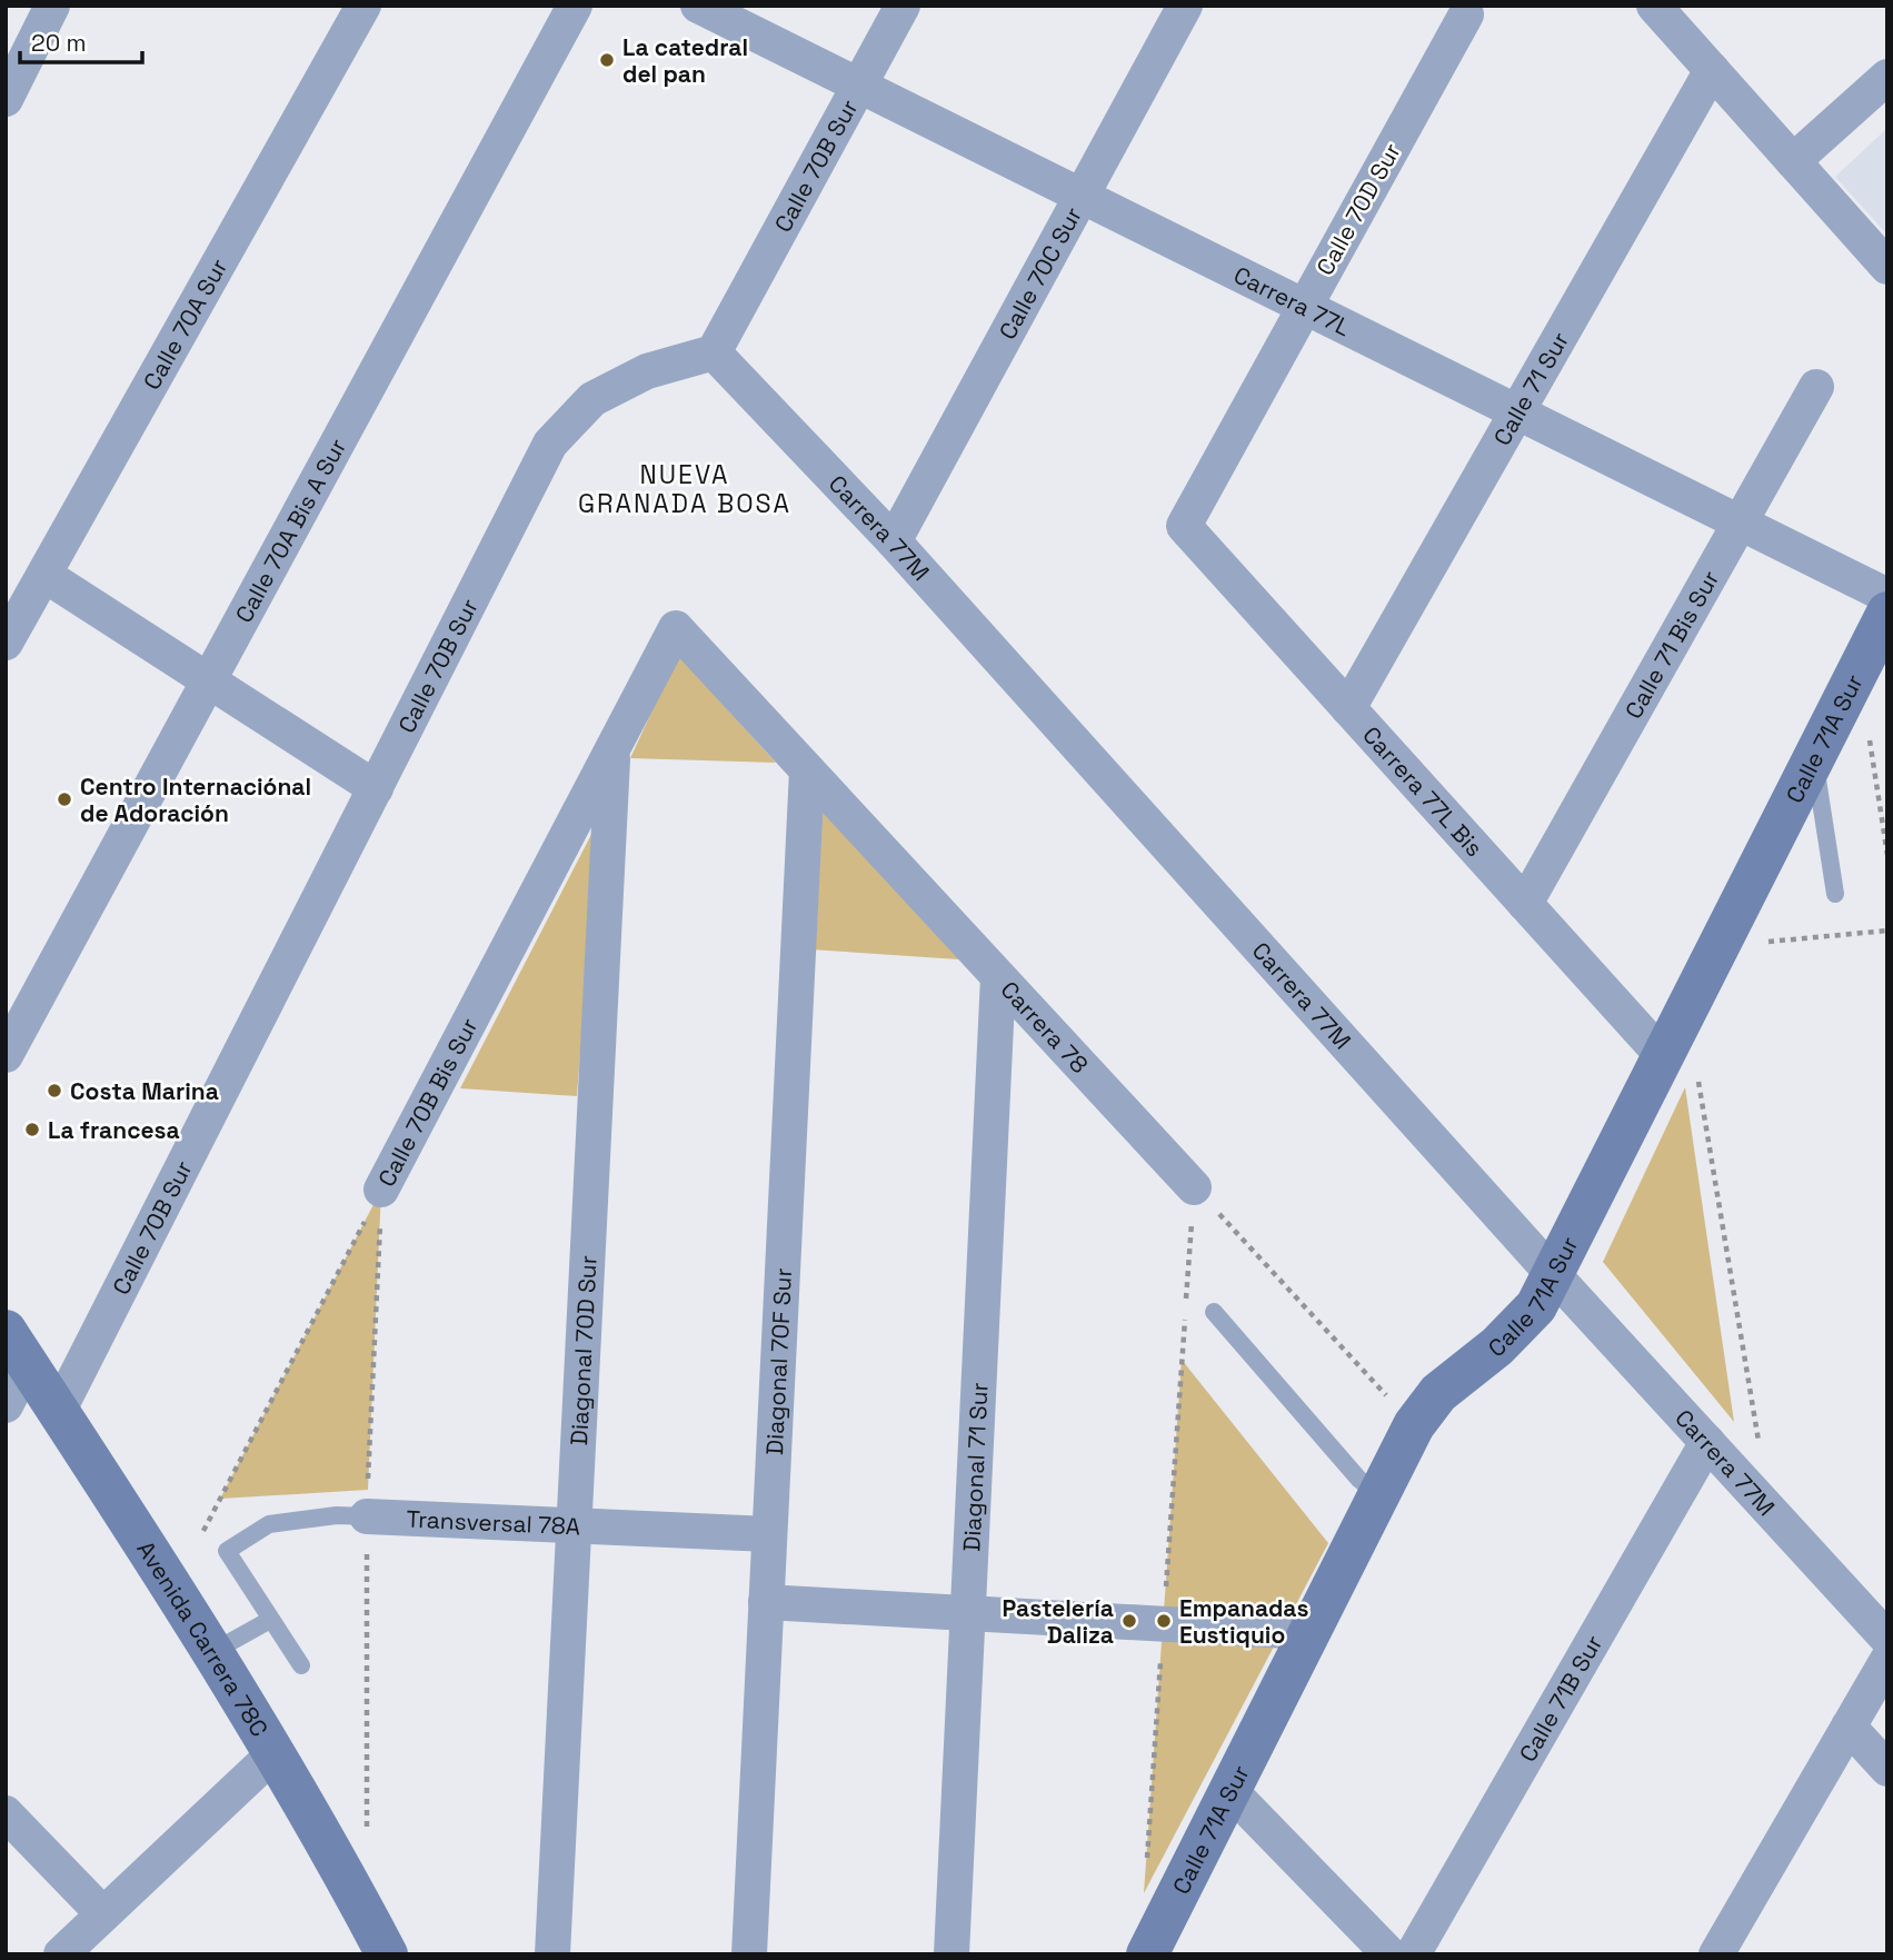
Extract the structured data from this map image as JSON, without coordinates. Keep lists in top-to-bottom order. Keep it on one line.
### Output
{"streets":{"street":["Calle 70B Sur","Calle 70D Sur","Calle 70C Sur","Carrera 77L","Calle 70A Sur","Calle 71 Sur","Carrera 77M","Calle 70A Bis A Sur","Calle 71 Bis Sur","Calle 71A Sur","Carrera 77L Bis","Carrera 78","Calle 70B Bis Sur","Diagonal 70D Sur","Diagonal 70F Sur","Diagonal 71 Sur","Transversal 78A","Avenida Carrera 78C","Calle 71B Sur"]},"crossings":[["Calle 70B Sur","Carrera 77L"],["Calle 70B Sur","Carrera 77M"],["Calle 70B Sur","Avenida Carrera 78C"],["Calle 70D Sur","Carrera 77L"],["Calle 70D Sur","Carrera 77L Bis"],["Calle 70C Sur","Carrera 77L"],["Calle 70C Sur","Carrera 77M"],["Carrera 77L","Calle 71 Sur"],["Carrera 77L","Calle 71 Bis Sur"],["Calle 71 Sur","Carrera 77L Bis"],["Carrera 77M","Calle 71A Sur"],["Carrera 77M","Calle 71B Sur"],["Calle 71 Bis Sur","Carrera 77L Bis"],["Calle 71A Sur","Carrera 77L Bis"],["Carrera 78","Calle 70B Bis Sur"],["Carrera 78","Diagonal 70F Sur"],["Carrera 78","Diagonal 71 Sur"],["Calle 70B Bis Sur","Diagonal 70D Sur"],["Diagonal 70D Sur","Transversal 78A"],["Diagonal 70F Sur","Transversal 78A"]],"districts":["NUEVA GRANADA BOSA"],"places":["La catedral del pan","Centro Internaciónal de Adoración","Costa Marina","La francesa","Pastelería Daliza","Empanadas Eustiquio"],"scale_bar":"20 m"}
